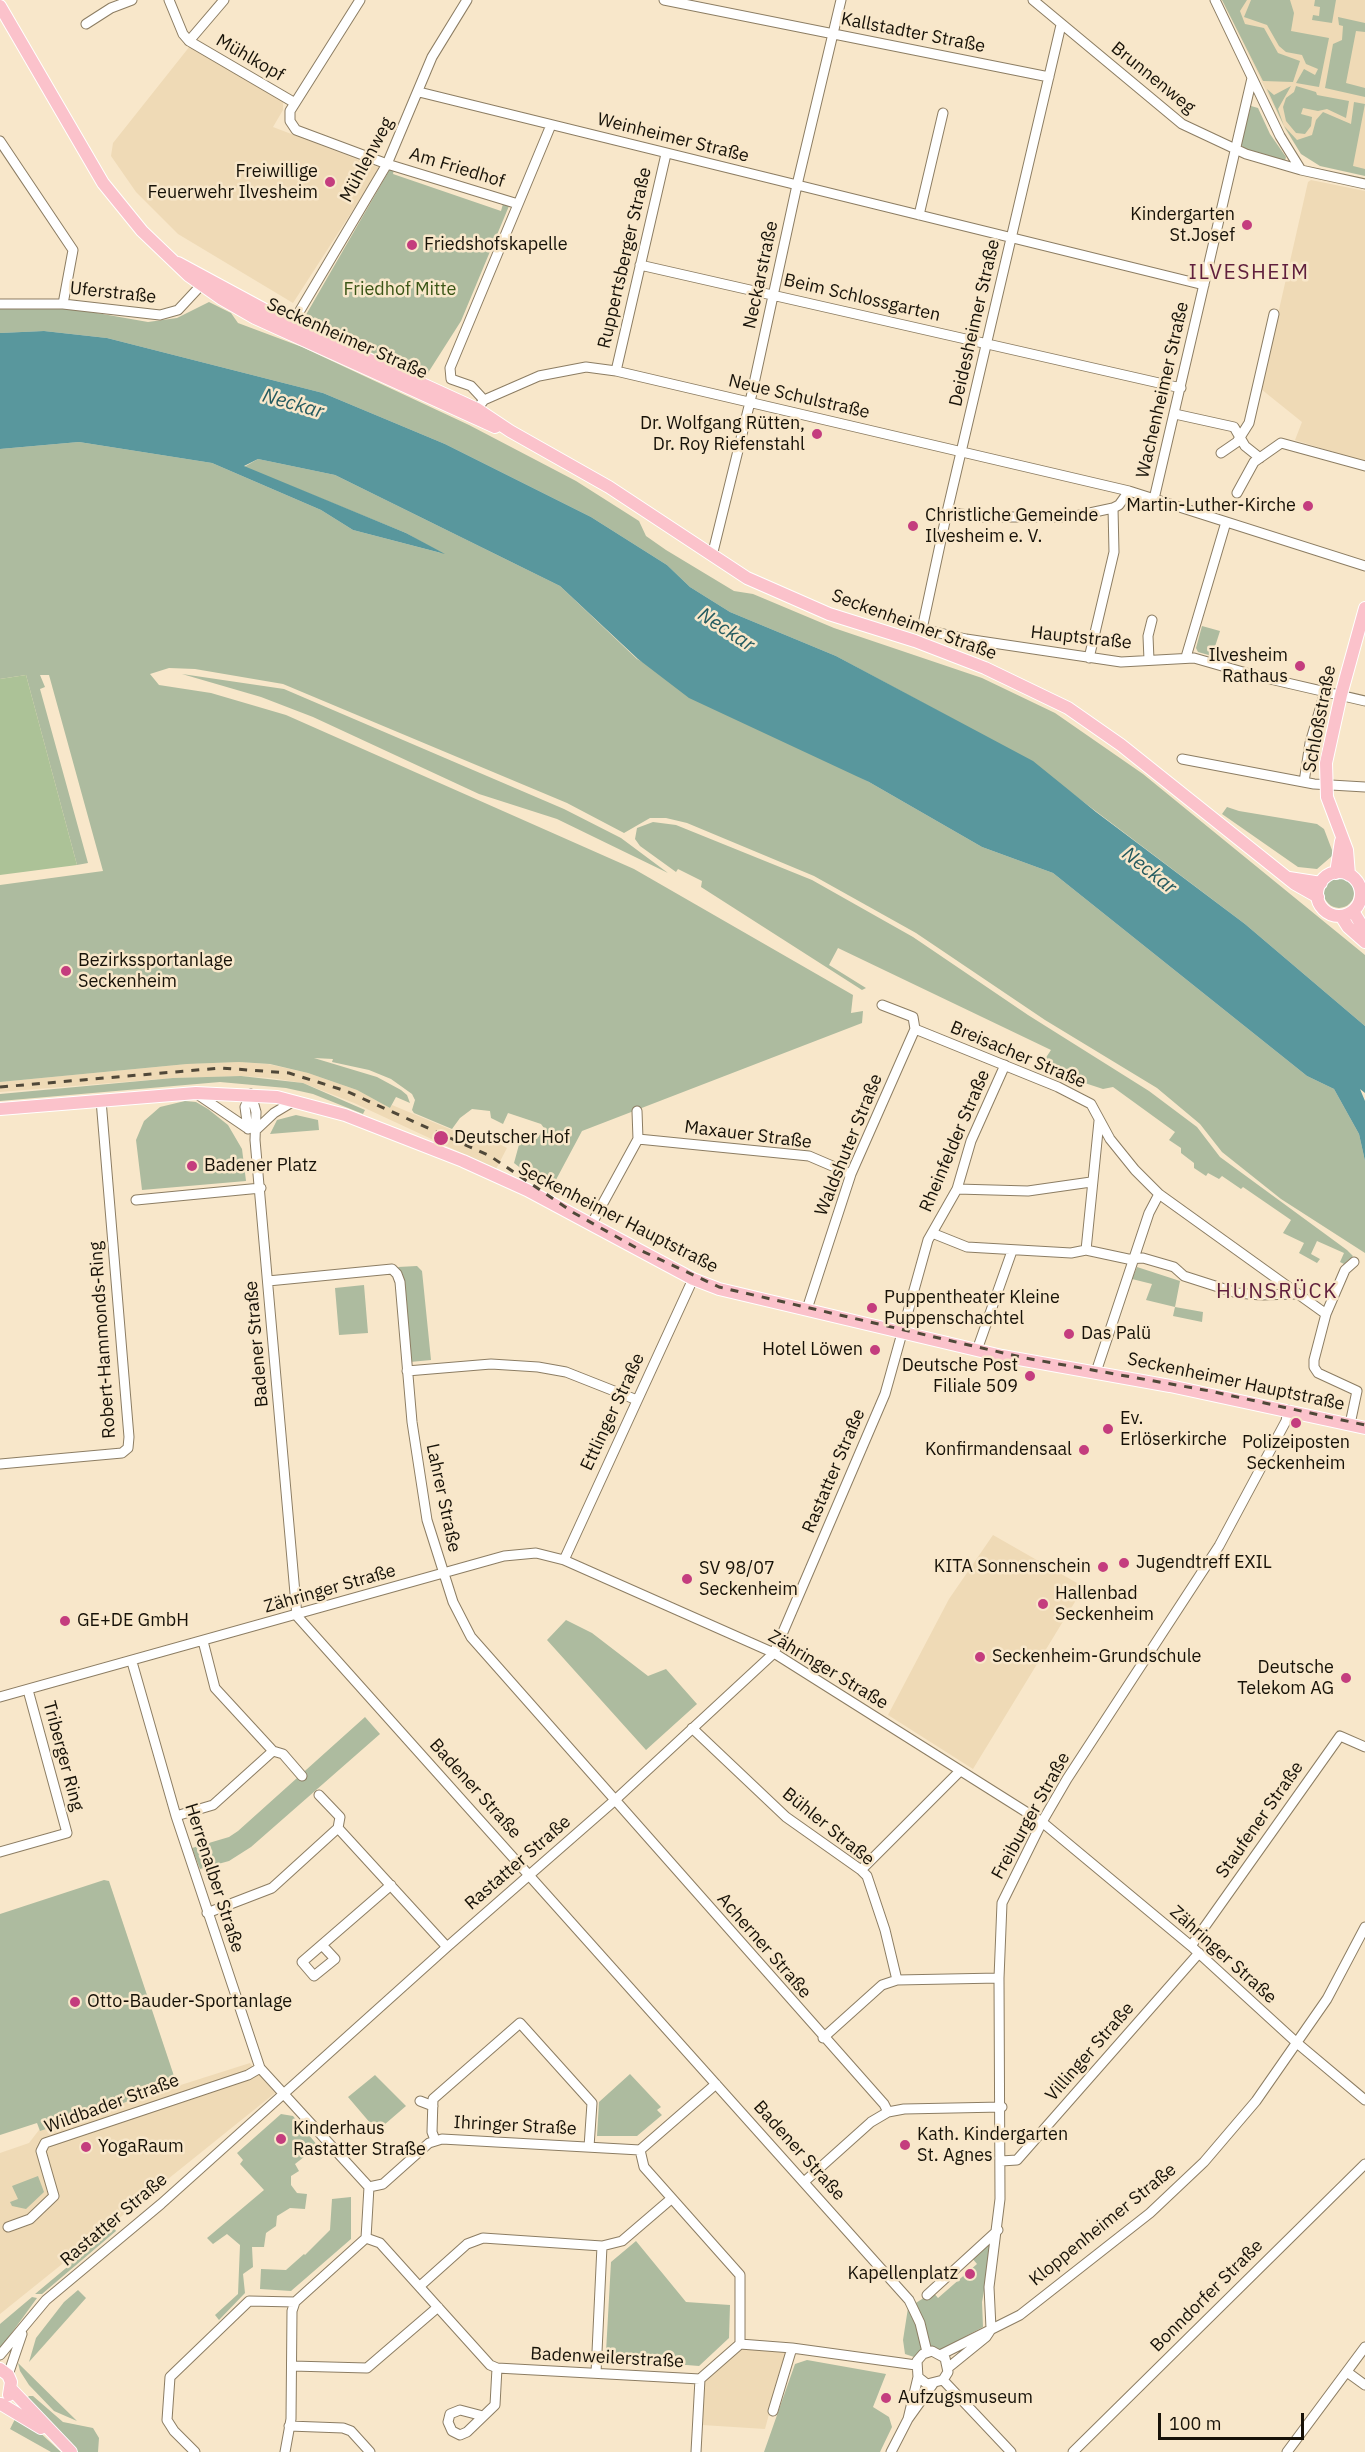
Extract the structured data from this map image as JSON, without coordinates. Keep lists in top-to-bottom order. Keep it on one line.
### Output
{"streets":{"main road":["Seckenheimer Straße","Schloßstraße","Seckenheimer Hauptstraße"],"street":["Kallstadter Straße","Mühlkopf","Brunnenweg","Weinheimer Straße","Mühlenweg","Am Friedhof","Ruppertsberger Straße","Neckarstraße","Uferstraße","Beim Schlossgarten","Deidesheimer Straße","Wachenheimer Straße","Neue Schulstraße","Hauptstraße","Breisacher Straße","Maxauer Straße","Rheinfelder Straße","Waldshuter Straße","Robert-Hammonds-Ring","Badener Straße","Ettlinger Straße","Rastatter Straße","Lahrer Straße","Zähringer Straße","Triberger Ring","Freiburger Straße","Staufener Straße","Bühler Straße","Herrenalber Straße","Acherner Straße","Villinger Straße","Wildbader Straße","Ihringer Straße","Kloppenheimer Straße","Bonndorfer Straße","Badenweilerstraße"]},"crossings":[["Kallstadter Straße","Neckarstraße"],["Kallstadter Straße","Deidesheimer Straße"],["Mühlkopf","Am Friedhof"],["Brunnenweg","Deidesheimer Straße"],["Brunnenweg","Wachenheimer Straße"],["Weinheimer Straße","Mühlenweg"],["Weinheimer Straße","Ruppertsberger Straße"],["Weinheimer Straße","Neckarstraße"],["Weinheimer Straße","Deidesheimer Straße"],["Weinheimer Straße","Wachenheimer Straße"],["Mühlenweg","Am Friedhof"],["Mühlenweg","Seckenheimer Straße"],["Ruppertsberger Straße","Beim Schlossgarten"],["Ruppertsberger Straße","Neue Schulstraße"],["Neckarstraße","Beim Schlossgarten"],["Neckarstraße","Seckenheimer Straße"],["Neckarstraße","Neue Schulstraße"],["Uferstraße","Seckenheimer Straße"],["Beim Schlossgarten","Deidesheimer Straße"],["Beim Schlossgarten","Wachenheimer Straße"],["Deidesheimer Straße","Neue Schulstraße"],["Deidesheimer Straße","Hauptstraße"],["Seckenheimer Straße","Neue Schulstraße"],["Seckenheimer Straße","Schloßstraße"],["Wachenheimer Straße","Neue Schulstraße"],["Hauptstraße","Schloßstraße"],["Breisacher Straße","Rheinfelder Straße"],["Breisacher Straße","Waldshuter Straße"],["Maxauer Straße","Waldshuter Straße"],["Rheinfelder Straße","Seckenheimer Hauptstraße"],["Rheinfelder Straße","Rastatter Straße"],["Waldshuter Straße","Seckenheimer Hauptstraße"],["Seckenheimer Hauptstraße","Robert-Hammonds-Ring"],["Seckenheimer Hauptstraße","Badener Straße"],["Seckenheimer Hauptstraße","Ettlinger Straße"],["Seckenheimer Hauptstraße","Rastatter Straße"],["Seckenheimer Hauptstraße","Freiburger Straße"],["Badener Straße","Rastatter Straße"],["Badener Straße","Lahrer Straße"],["Badener Straße","Zähringer Straße"],["Badener Straße","Kloppenheimer Straße"],["Ettlinger Straße","Zähringer Straße"],["Rastatter Straße","Lahrer Straße"],["Rastatter Straße","Zähringer Straße"],["Rastatter Straße","Bühler Straße"],["Rastatter Straße","Herrenalber Straße"],["Rastatter Straße","Acherner Straße"],["Lahrer Straße","Zähringer Straße"],["Lahrer Straße","Acherner Straße"],["Zähringer Straße","Triberger Ring"],["Zähringer Straße","Freiburger Straße"],["Zähringer Straße","Staufener Straße"],["Zähringer Straße","Herrenalber Straße"],["Zähringer Straße","Villinger Straße"],["Zähringer Straße","Kloppenheimer Straße"],["Freiburger Straße","Villinger Straße"],["Freiburger Straße","Kloppenheimer Straße"],["Herrenalber Straße","Wildbader Straße"]],"districts":["ILVESHEIM","HUNSRÜCK"],"water":["Neckar"],"parks":["Friedhof Mitte"],"places":["Freiwillige Feuerwehr Ilvesheim","Kindergarten St.Josef","Friedshofskapelle","Dr. Wolfgang Rütten, Dr. Roy Riefenstahl","Martin-Luther-Kirche","Christliche Gemeinde Ilvesheim e. V.","Ilvesheim Rathaus","Bezirkssportanlage Seckenheim","Deutscher Hof","Badener Platz","Puppentheater Kleine Puppenschachtel","Das Palü","Hotel Löwen","Deutsche Post Filiale 509","Polizeiposten Seckenheim","Ev. Erlöserkirche","Konfirmandensaal","Jugendtreff EXIL","KITA Sonnenschein","SV 98/07 Seckenheim","Hallenbad Seckenheim","GE+DE GmbH","Seckenheim-Grundschule","Deutsche Telekom AG","Otto-Bauder-Sportanlage","Kinderhaus Rastatter Straße","Kath. Kindergarten St. Agnes","YogaRaum","Kapellenplatz","Aufzugsmuseum"],"scale_bar":"100 m"}
